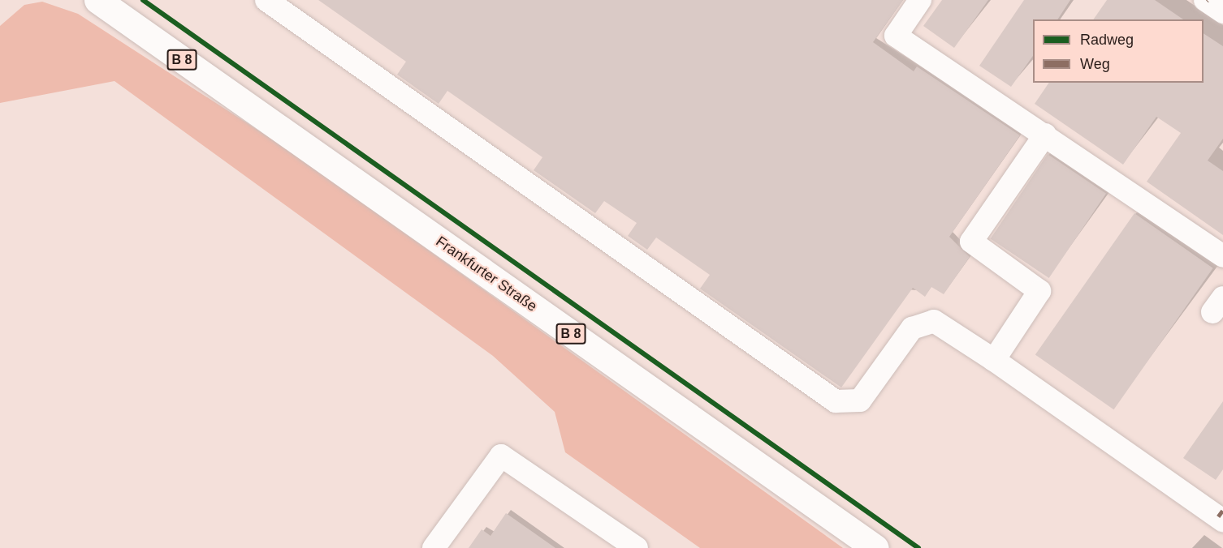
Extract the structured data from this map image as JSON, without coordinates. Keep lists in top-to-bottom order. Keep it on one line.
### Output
{"streets":{"main road":["B 8","Frankfurter Straße"]},"legend":["Radweg","Weg"]}
